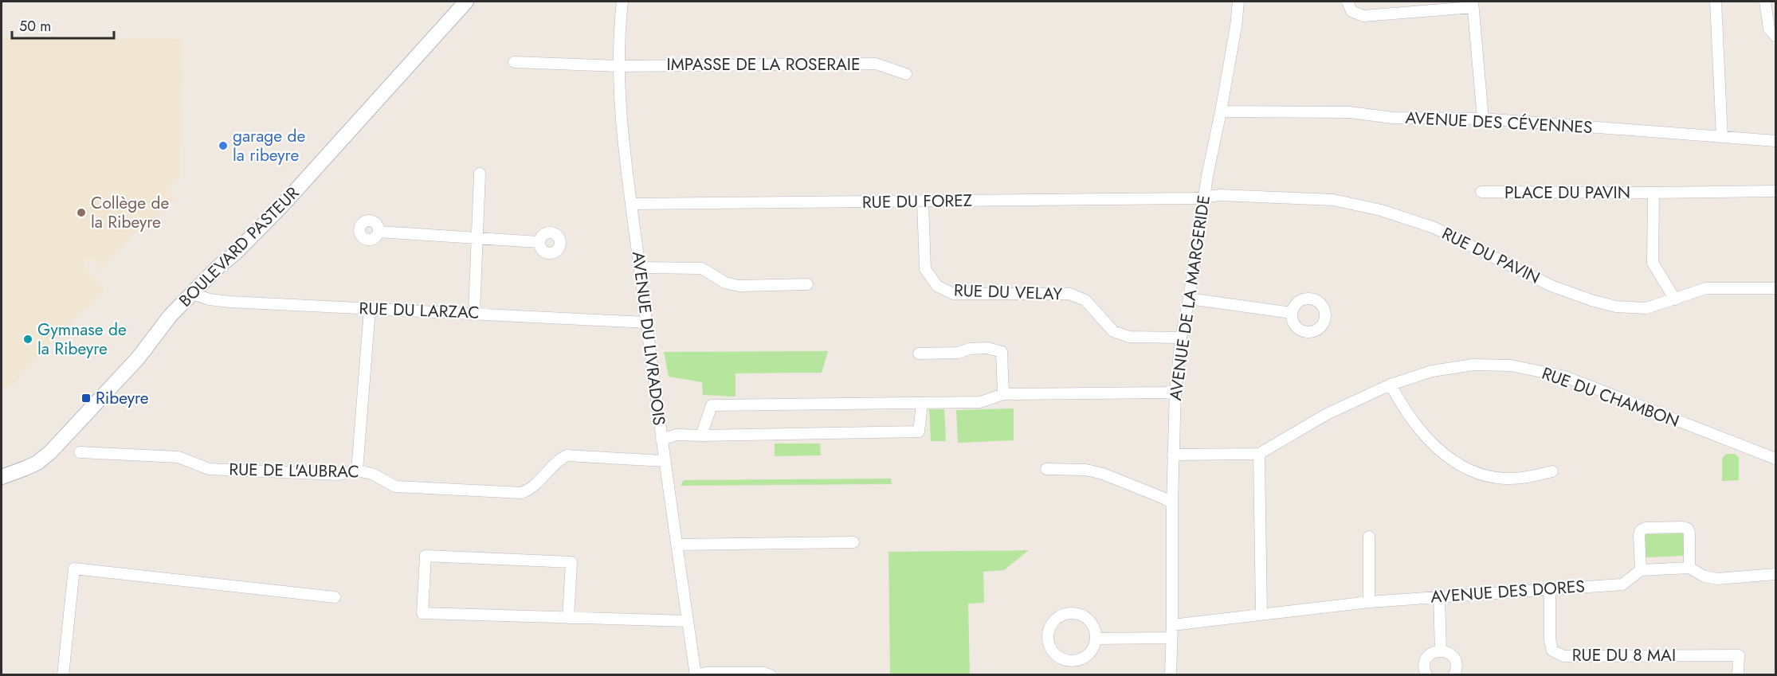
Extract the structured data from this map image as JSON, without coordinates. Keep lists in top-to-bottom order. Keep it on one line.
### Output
{"streets":{"main road":["BOULEVARD PASTEUR"],"street":["IMPASSE DE LA ROSERAIE","AVENUE DES CÉVENNES","PLACE DU PAVIN","RUE DU FOREZ","RUE DU PAVIN","RUE DU VELAY","AVENUE DE LA MARGERIDE","RUE DU LARZAC","AVENUE DU LIVRADOIS","RUE DU CHAMBON","RUE DE L'AUBRAC","AVENUE DES DORES","RUE DU 8 MAI"]},"crossings":[["IMPASSE DE LA ROSERAIE","AVENUE DU LIVRADOIS"],["AVENUE DES CÉVENNES","AVENUE DE LA MARGERIDE"],["PLACE DU PAVIN","RUE DU PAVIN"],["RUE DU FOREZ","RUE DU PAVIN"],["RUE DU FOREZ","RUE DU VELAY"],["RUE DU FOREZ","AVENUE DE LA MARGERIDE"],["RUE DU FOREZ","AVENUE DU LIVRADOIS"],["BOULEVARD PASTEUR","RUE DU LARZAC"],["RUE DU PAVIN","AVENUE DE LA MARGERIDE"],["RUE DU VELAY","AVENUE DE LA MARGERIDE"],["AVENUE DE LA MARGERIDE","RUE DU CHAMBON"],["AVENUE DE LA MARGERIDE","AVENUE DES DORES"],["RUE DU LARZAC","AVENUE DU LIVRADOIS"],["AVENUE DU LIVRADOIS","RUE DE L'AUBRAC"],["AVENUE DES DORES","RUE DU 8 MAI"]],"places":{"other":["garage de la ribeyre","Collège de la Ribeyre","Gymnase de la Ribeyre"],"transit":["Ribeyre"]},"scale_bar":"50 m"}
